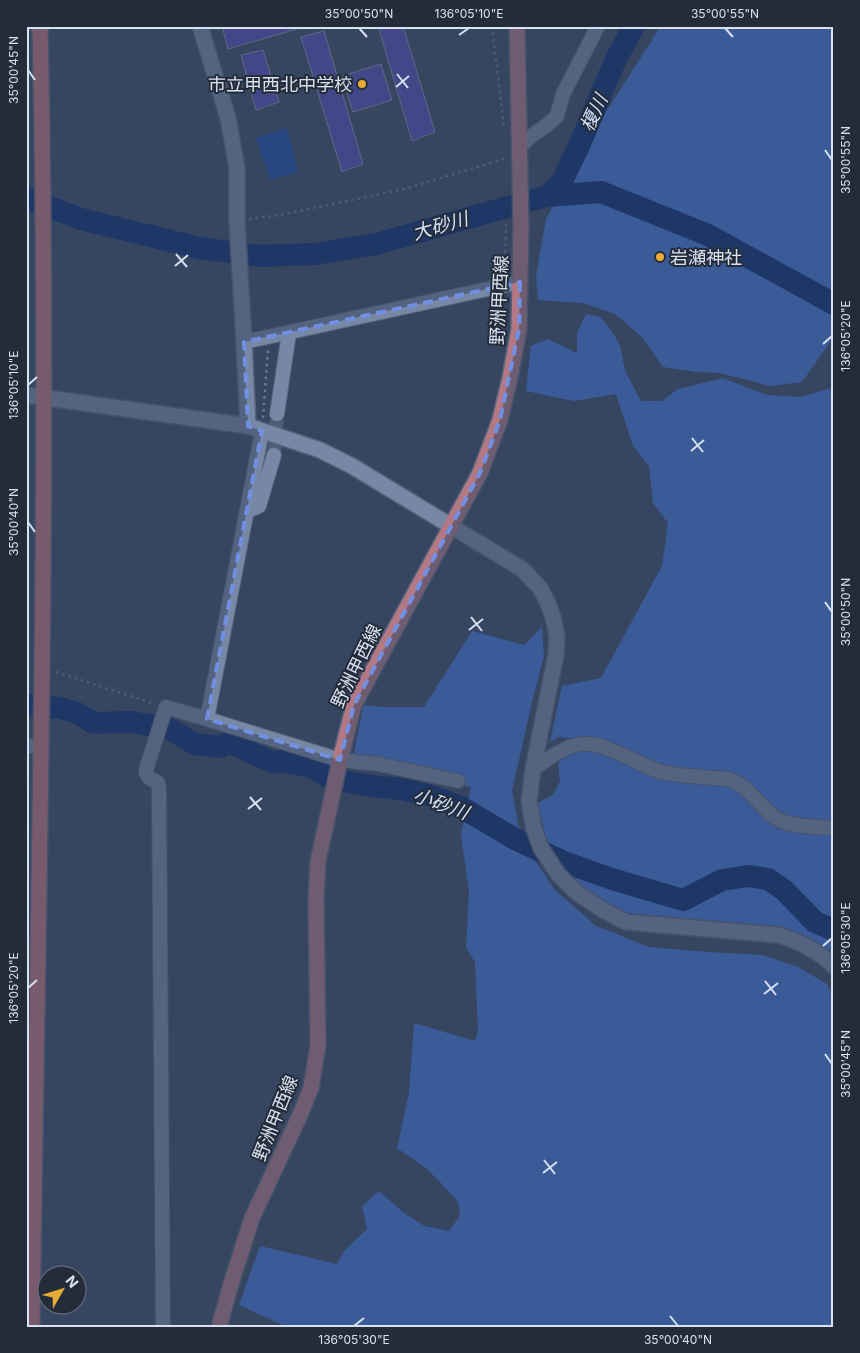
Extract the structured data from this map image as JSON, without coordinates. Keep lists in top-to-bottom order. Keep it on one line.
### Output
{"streets":{"main road":["野洲甲西線"]},"water":["榎川","大砂川","小砂川"],"places":["市立甲西北中学校","岩瀬神社"],"north":"top right","coordinates":["35°00'50\"N","136°05'10\"E","35°00'55\"N","35°00'45\"N","136°05'20\"E","35°00'40\"N","136°05'30\"E"]}
